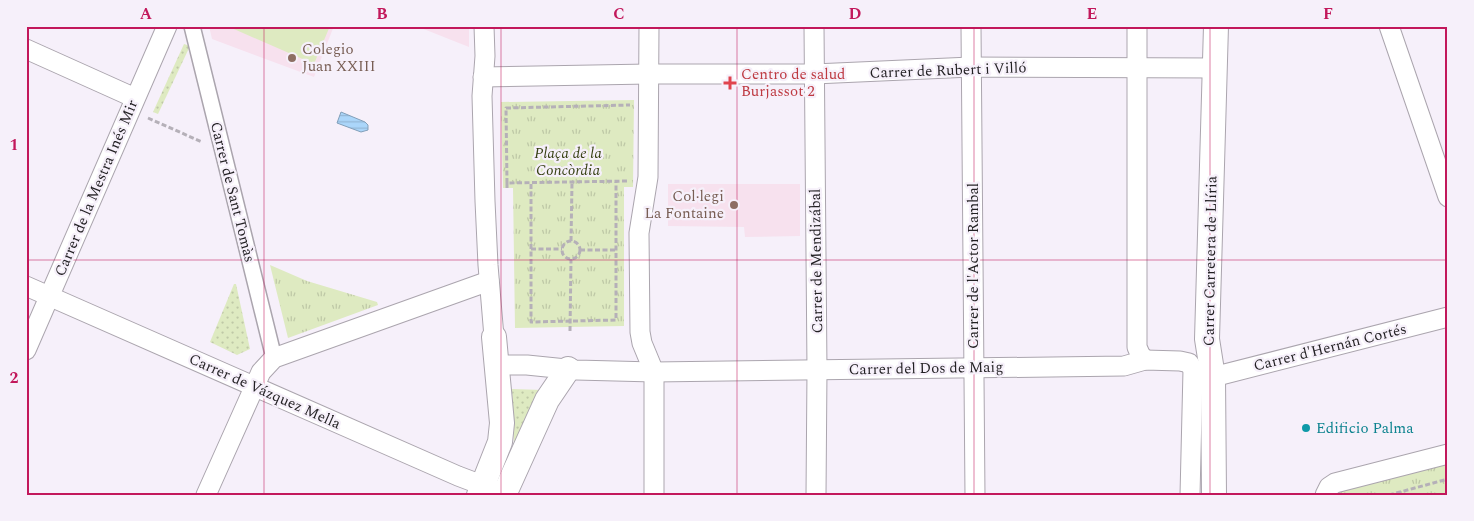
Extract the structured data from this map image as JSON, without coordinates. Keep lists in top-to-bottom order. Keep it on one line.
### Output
{"streets":{"street":["Carrer de Rubert i Villó","Carrer de la Mestra Inés Mir","Carrer de Sant Tomàs","Carrer de Mendizábal","Carrer Carretera de Llíria","Carrer de l'Actor Rambal","Carrer d'Hernán Cortés","Carrer del Dos de Maig","Carrer de Vázquez Mella"]},"crossings":[["Carrer de Rubert i Villó","Carrer de Mendizábal"],["Carrer de Rubert i Villó","Carrer Carretera de Llíria"],["Carrer de Rubert i Villó","Carrer de l'Actor Rambal"],["Carrer de la Mestra Inés Mir","Carrer de Vázquez Mella"],["Carrer de Mendizábal","Carrer del Dos de Maig"],["Carrer Carretera de Llíria","Carrer d'Hernán Cortés"],["Carrer Carretera de Llíria","Carrer del Dos de Maig"],["Carrer de l'Actor Rambal","Carrer del Dos de Maig"],["Carrer d'Hernán Cortés","Carrer del Dos de Maig"]],"parks":["Plaça de la Concòrdia"],"places":{"other":["Colegio Juan XXIII","Col·legi La Fontaine","Edificio Palma"],"health":["Centro de salud Burjassot 2"]},"grid":{"columns":["A","B","C","D","E","F"],"rows":["1","2"]}}
